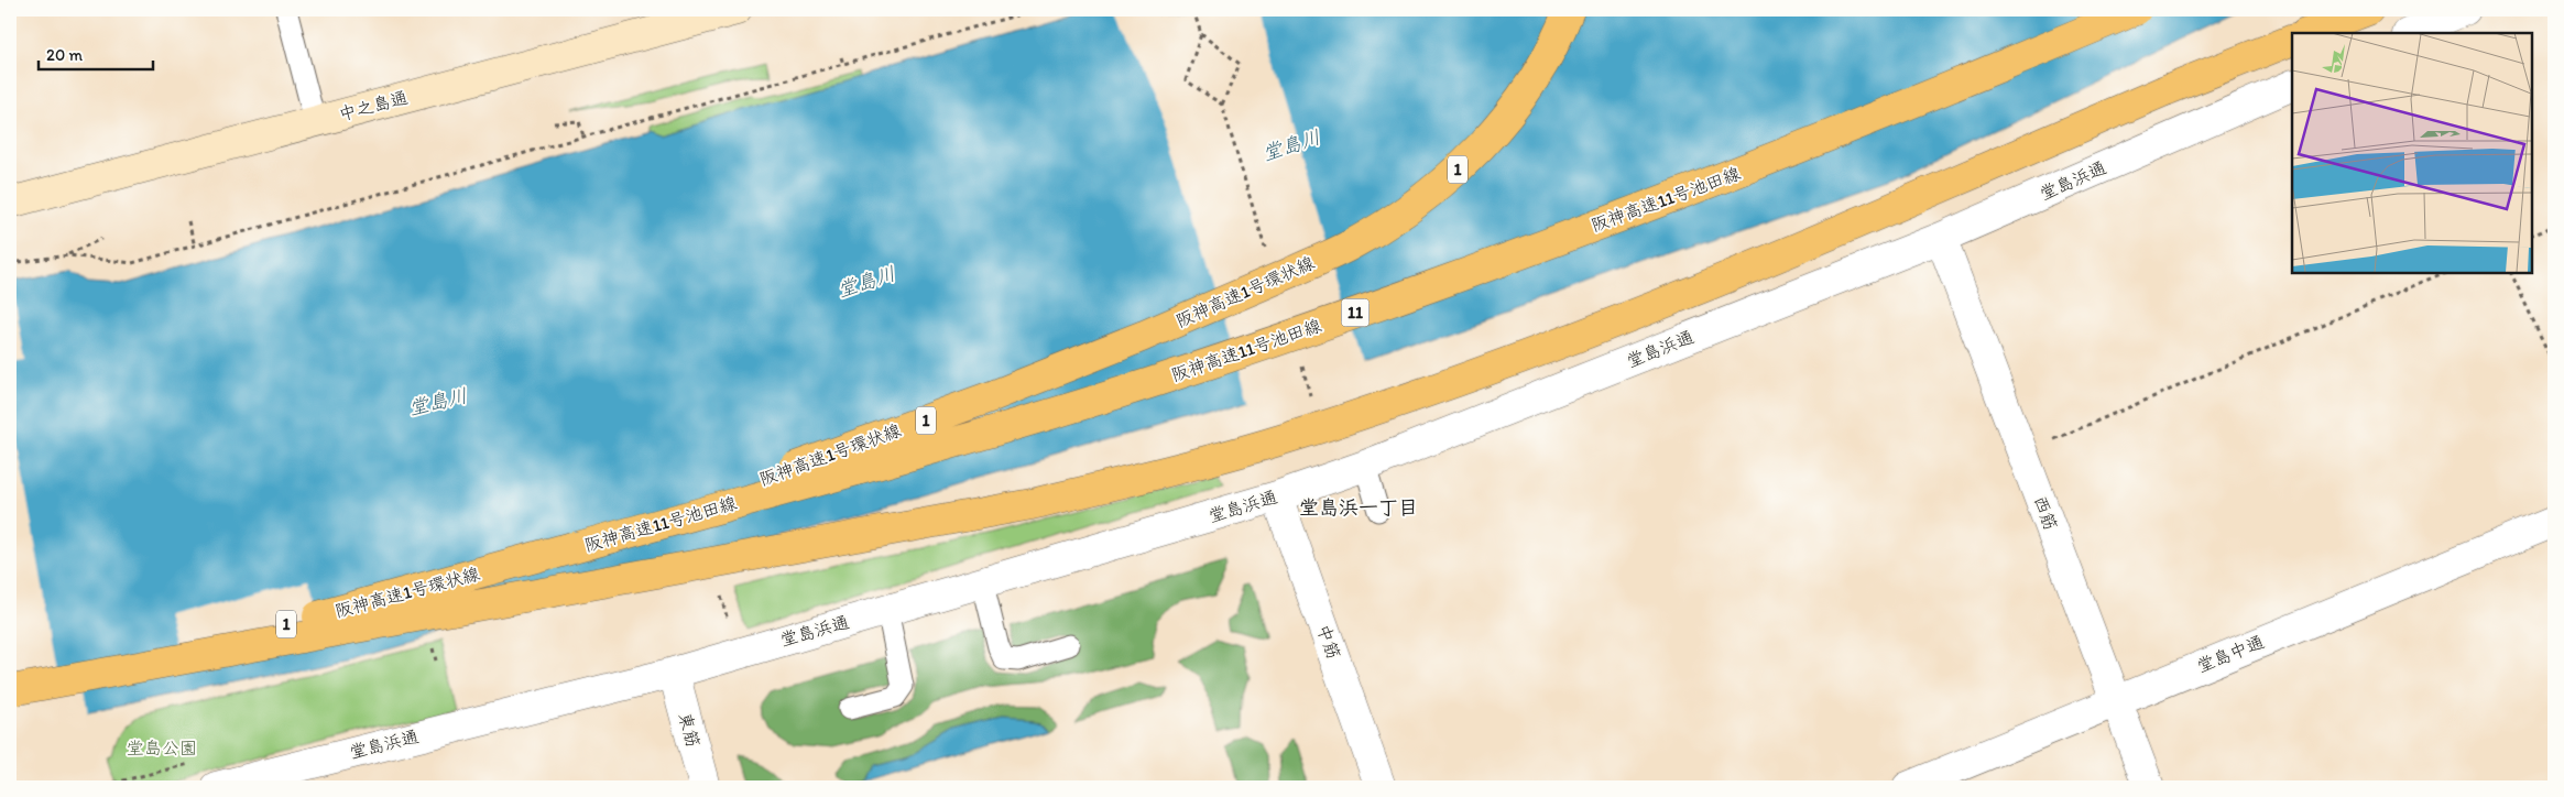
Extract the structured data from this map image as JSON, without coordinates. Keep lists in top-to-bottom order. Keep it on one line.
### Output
{"streets":{"highway":["1","阪神高速11号池田線","阪神高速1号環状線","11"],"street":["中之島通","堂島浜通","西筋","中筋","堂島中通","東筋"]},"crossings":[["堂島浜通","西筋"],["堂島浜通","中筋"],["堂島浜通","東筋"],["阪神高速11号池田線","阪神高速1号環状線"],["西筋","堂島中通"]],"districts":["堂島浜一丁目"],"water":["堂島川"],"parks":["堂島公園"],"scale_bar":"20 m"}
